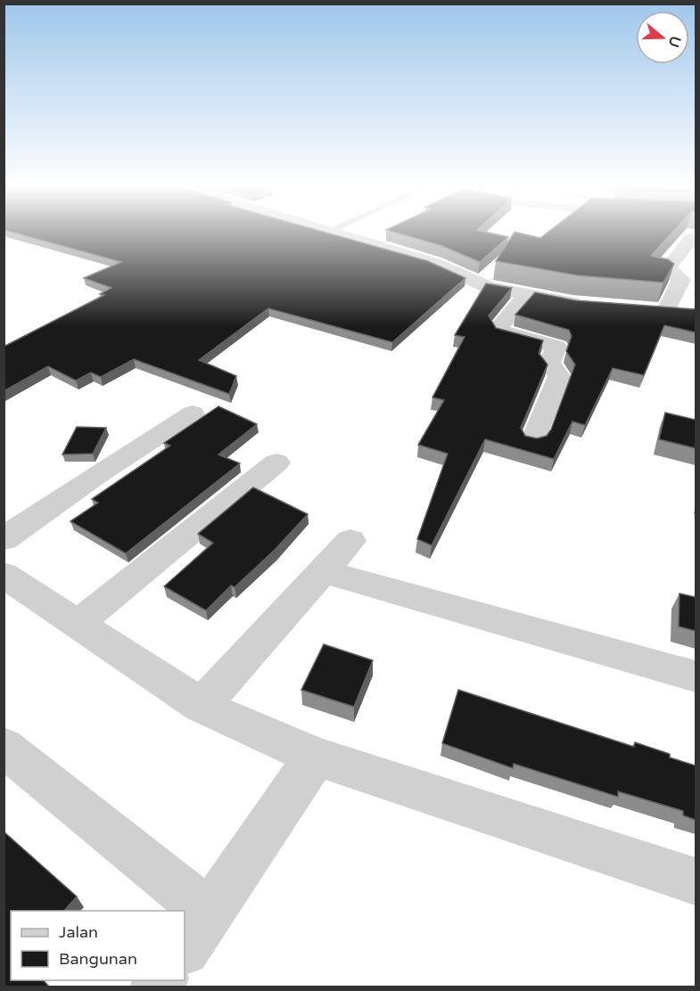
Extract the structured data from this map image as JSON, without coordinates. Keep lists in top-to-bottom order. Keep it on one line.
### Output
{"legend":["Jalan","Bangunan"],"north":"right"}
